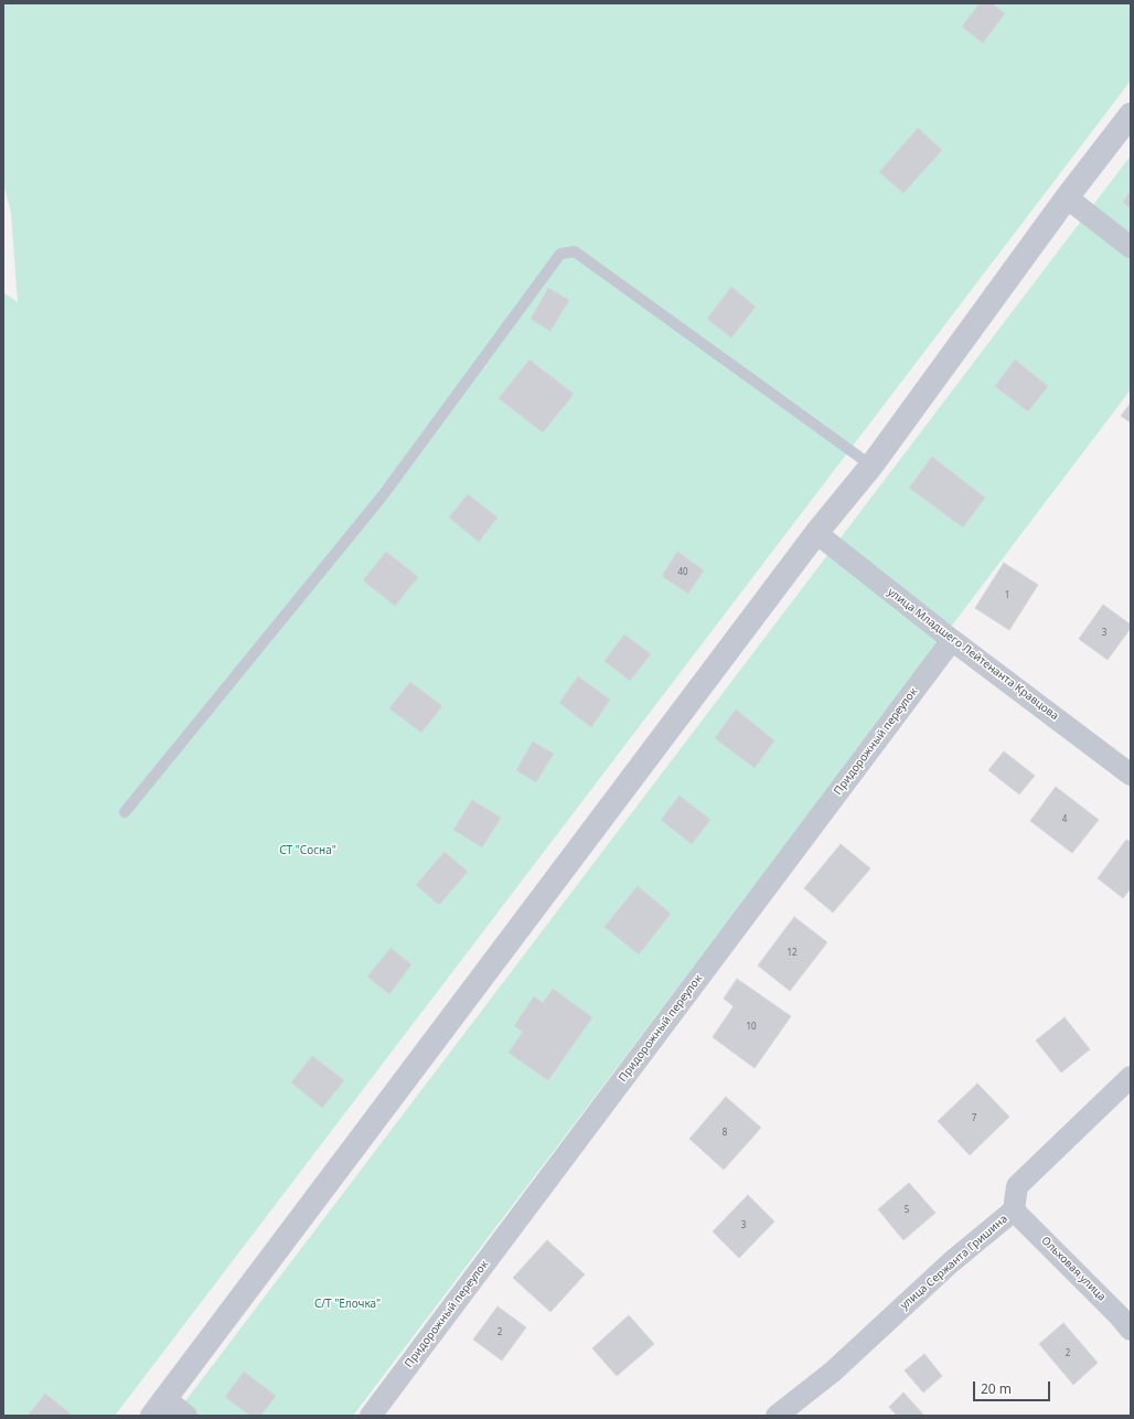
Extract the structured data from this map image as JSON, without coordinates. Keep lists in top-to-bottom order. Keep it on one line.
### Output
{"streets":{"street":["улица Младшего Лейтенанта Кравцова","Придорожный переулок","улица Сержанта Гришина","Ольховая улица"]},"crossings":[["улица Младшего Лейтенанта Кравцова","Придорожный переулок"],["улица Сержанта Гришина","Ольховая улица"]],"parks":["СТ \"Сосна\"","С/Т \"Елочка\""],"house_numbers":["40","1","3","4","12","10","7","8","5","3","2","2"],"scale_bar":"20 m"}
